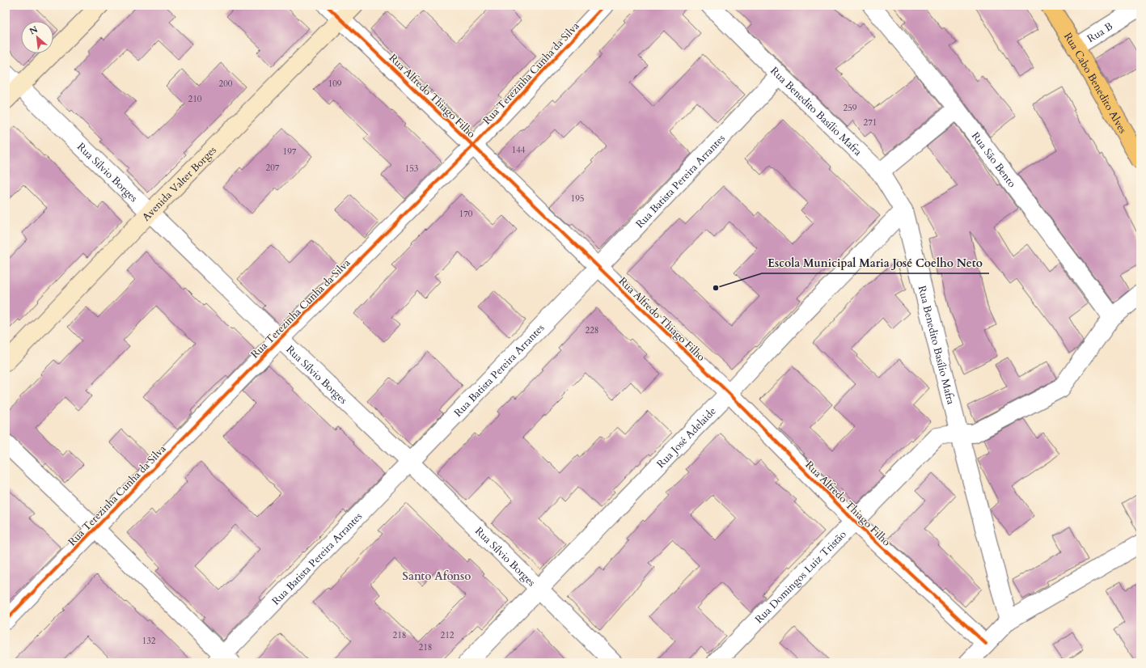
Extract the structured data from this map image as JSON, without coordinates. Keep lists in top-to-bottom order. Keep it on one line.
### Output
{"streets":{"main road":["Rua Cabo Benedito Alves"],"street":["Rua B","Rua Terezinha Cunha da Silva","Rua Alfredo Thiago Filho","Rua Benedito Basílio Mafra","Rua São Bento","Rua Sílvio Borges","Rua Batista Pereira Arrantes","Avenida Valter Borges","Rua José Adelaide","Rua Domingos Luiz Tristão"]},"crossings":[["Rua B","Rua Cabo Benedito Alves"],["Rua Terezinha Cunha da Silva","Rua Alfredo Thiago Filho"],["Rua Terezinha Cunha da Silva","Rua Sílvio Borges"],["Rua Alfredo Thiago Filho","Rua Batista Pereira Arrantes"],["Rua Alfredo Thiago Filho","Avenida Valter Borges"],["Rua Alfredo Thiago Filho","Rua José Adelaide"],["Rua Alfredo Thiago Filho","Rua Domingos Luiz Tristão"],["Rua Benedito Basílio Mafra","Rua Batista Pereira Arrantes"],["Rua Benedito Basílio Mafra","Rua José Adelaide"],["Rua Benedito Basílio Mafra","Rua Domingos Luiz Tristão"],["Rua São Bento","Rua Domingos Luiz Tristão"],["Rua Sílvio Borges","Rua Batista Pereira Arrantes"],["Rua Sílvio Borges","Avenida Valter Borges"],["Rua Sílvio Borges","Rua José Adelaide"]],"districts":["Santo Afonso"],"places":["Escola Municipal Maria José Coelho Neto"],"house_numbers":["200","109","210","259","271","144","197","207","153","195","170","228","218","212","132","218"],"north":"top left"}
